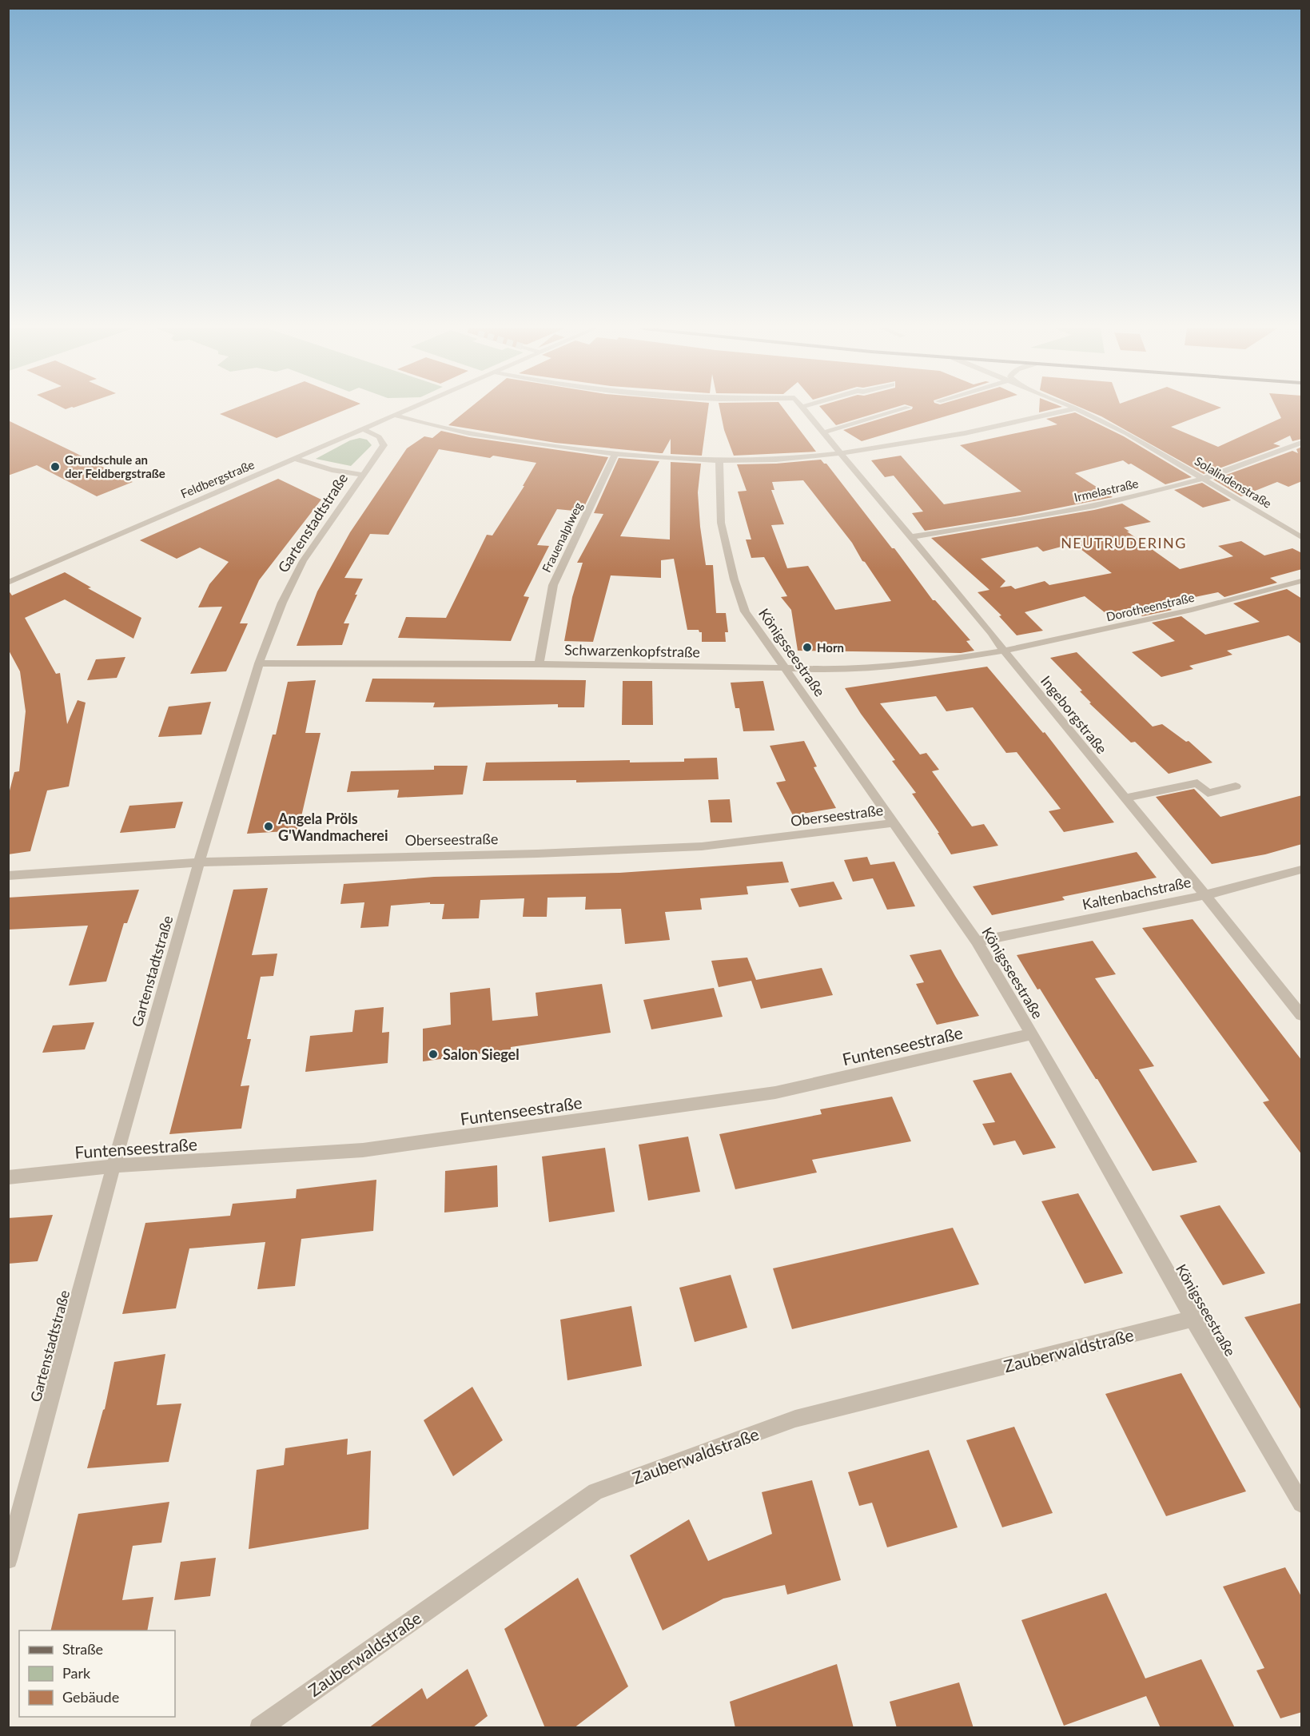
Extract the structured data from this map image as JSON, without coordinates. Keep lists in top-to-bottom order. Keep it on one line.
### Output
{"streets":{"street":["Feldbergstraße","Solalindenstraße","Irmelastraße","Gartenstadtstraße","Frauenalplweg","Dorotheenstraße","Schwarzenkopfstraße","Königsseestraße","Ingeborgstraße","Oberseestraße","Kaltenbachstraße","Funtenseestraße","Zauberwaldstraße"]},"crossings":[["Feldbergstraße","Gartenstadtstraße"],["Solalindenstraße","Irmelastraße"],["Irmelastraße","Ingeborgstraße"],["Gartenstadtstraße","Schwarzenkopfstraße"],["Gartenstadtstraße","Oberseestraße"],["Gartenstadtstraße","Funtenseestraße"],["Frauenalplweg","Schwarzenkopfstraße"],["Dorotheenstraße","Schwarzenkopfstraße"],["Dorotheenstraße","Ingeborgstraße"],["Schwarzenkopfstraße","Königsseestraße"],["Schwarzenkopfstraße","Ingeborgstraße"],["Königsseestraße","Oberseestraße"],["Königsseestraße","Kaltenbachstraße"],["Königsseestraße","Funtenseestraße"],["Königsseestraße","Zauberwaldstraße"],["Ingeborgstraße","Kaltenbachstraße"]],"districts":["NEUTRUDERING"],"places":["Grundschule an der Feldbergstraße","Horn","Angela Pröls G'Wandmacherei","Salon Siegel"],"legend":["Straße","Park","Gebäude"]}
